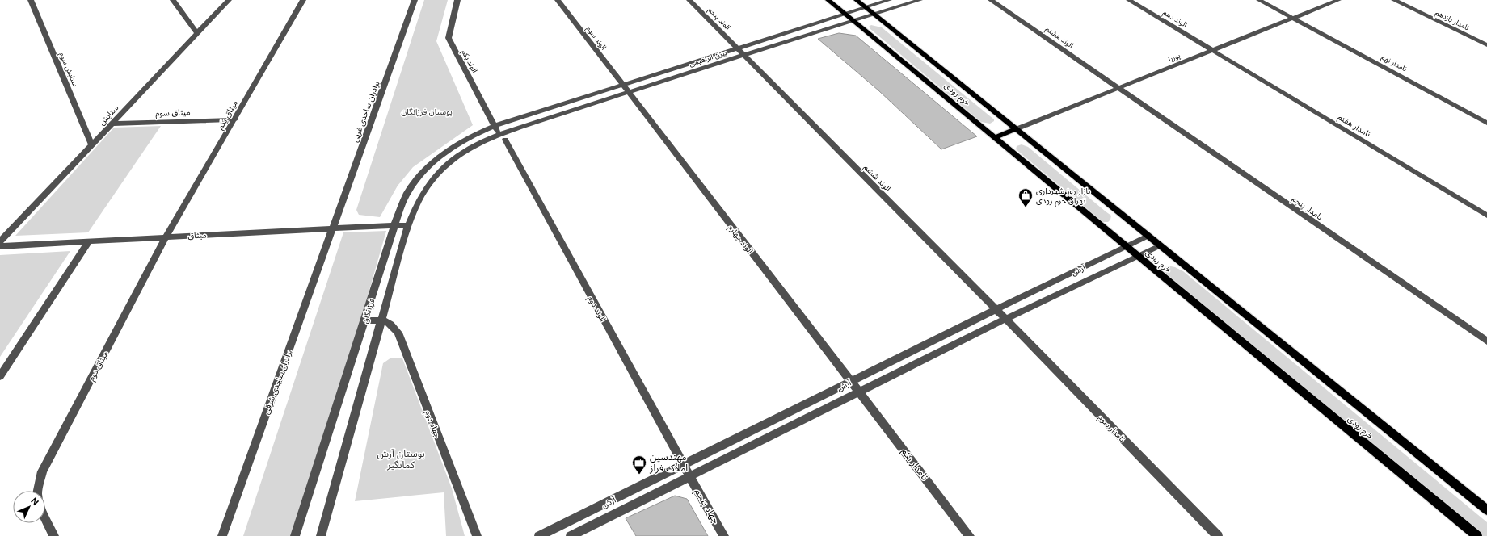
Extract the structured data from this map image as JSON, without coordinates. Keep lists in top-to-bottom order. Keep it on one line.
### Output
{"streets":{"main road":["خرم رودی"],"street":["الوند پنجم","الوند دهم","نامدار یازدهم","الوند هشتم","الوند سوم","پوریا","بیژن ابراهیمی","الوند یکم","نامدار نهم","ستایش سوم","برادران ساجدی غربی","میثاق سوم","ستایش","میثاق یکم","نامدار هفتم","الوند ششم","نامدار پنجم","میثاق","الوند چهارم","آرش","الوند دوم","فرزانگان","میثاق دوم","برادران ساجدی شرقی","جهاد دوم","نامدار سوم","نامدار یکم","جهاد پنجم"]},"crossings":[["الوند پنجم","بیژن ابراهیمی"],["الوند پنجم","الوند ششم"],["الوند دهم","پوریا"],["الوند دهم","نامدار هفتم"],["الوند هشتم","پوریا"],["الوند هشتم","نامدار پنجم"],["الوند سوم","بیژن ابراهیمی"],["الوند سوم","الوند چهارم"],["پوریا","نامدار نهم"],["پوریا","خرم رودی"],["پوریا","نامدار هفتم"],["پوریا","نامدار پنجم"],["بیژن ابراهیمی","الوند یکم"],["بیژن ابراهیمی","خرم رودی"],["بیژن ابراهیمی","الوند ششم"],["بیژن ابراهیمی","الوند چهارم"],["بیژن ابراهیمی","الوند دوم"],["بیژن ابراهیمی","فرزانگان"],["الوند یکم","الوند دوم"],["الوند یکم","فرزانگان"],["ستایش سوم","ستایش"],["خرم رودی","آرش"],["برادران ساجدی غربی","میثاق"],["برادران ساجدی غربی","برادران ساجدی شرقی"],["میثاق سوم","ستایش"],["میثاق سوم","میثاق یکم"],["میثاق یکم","میثاق"],["میثاق یکم","میثاق دوم"],["الوند ششم","آرش"],["الوند ششم","نامدار سوم"],["میثاق","فرزانگان"],["میثاق","میثاق دوم"],["میثاق","برادران ساجدی شرقی"],["الوند چهارم","آرش"],["الوند چهارم","نامدار یکم"],["آرش","الوند دوم"],["آرش","نامدار سوم"],["آرش","نامدار یکم"],["آرش","جهاد پنجم"],["الوند دوم","فرزانگان"],["الوند دوم","جهاد پنجم"],["فرزانگان","جهاد دوم"]],"parks":["بوستان فرزانگان","بوستان آرش کمانگیر"],"places":{"shop":["بازار روز شهرداری تهران خرم رودی"],"office":["مهندسین املاک فراز"]},"north":"top right"}
